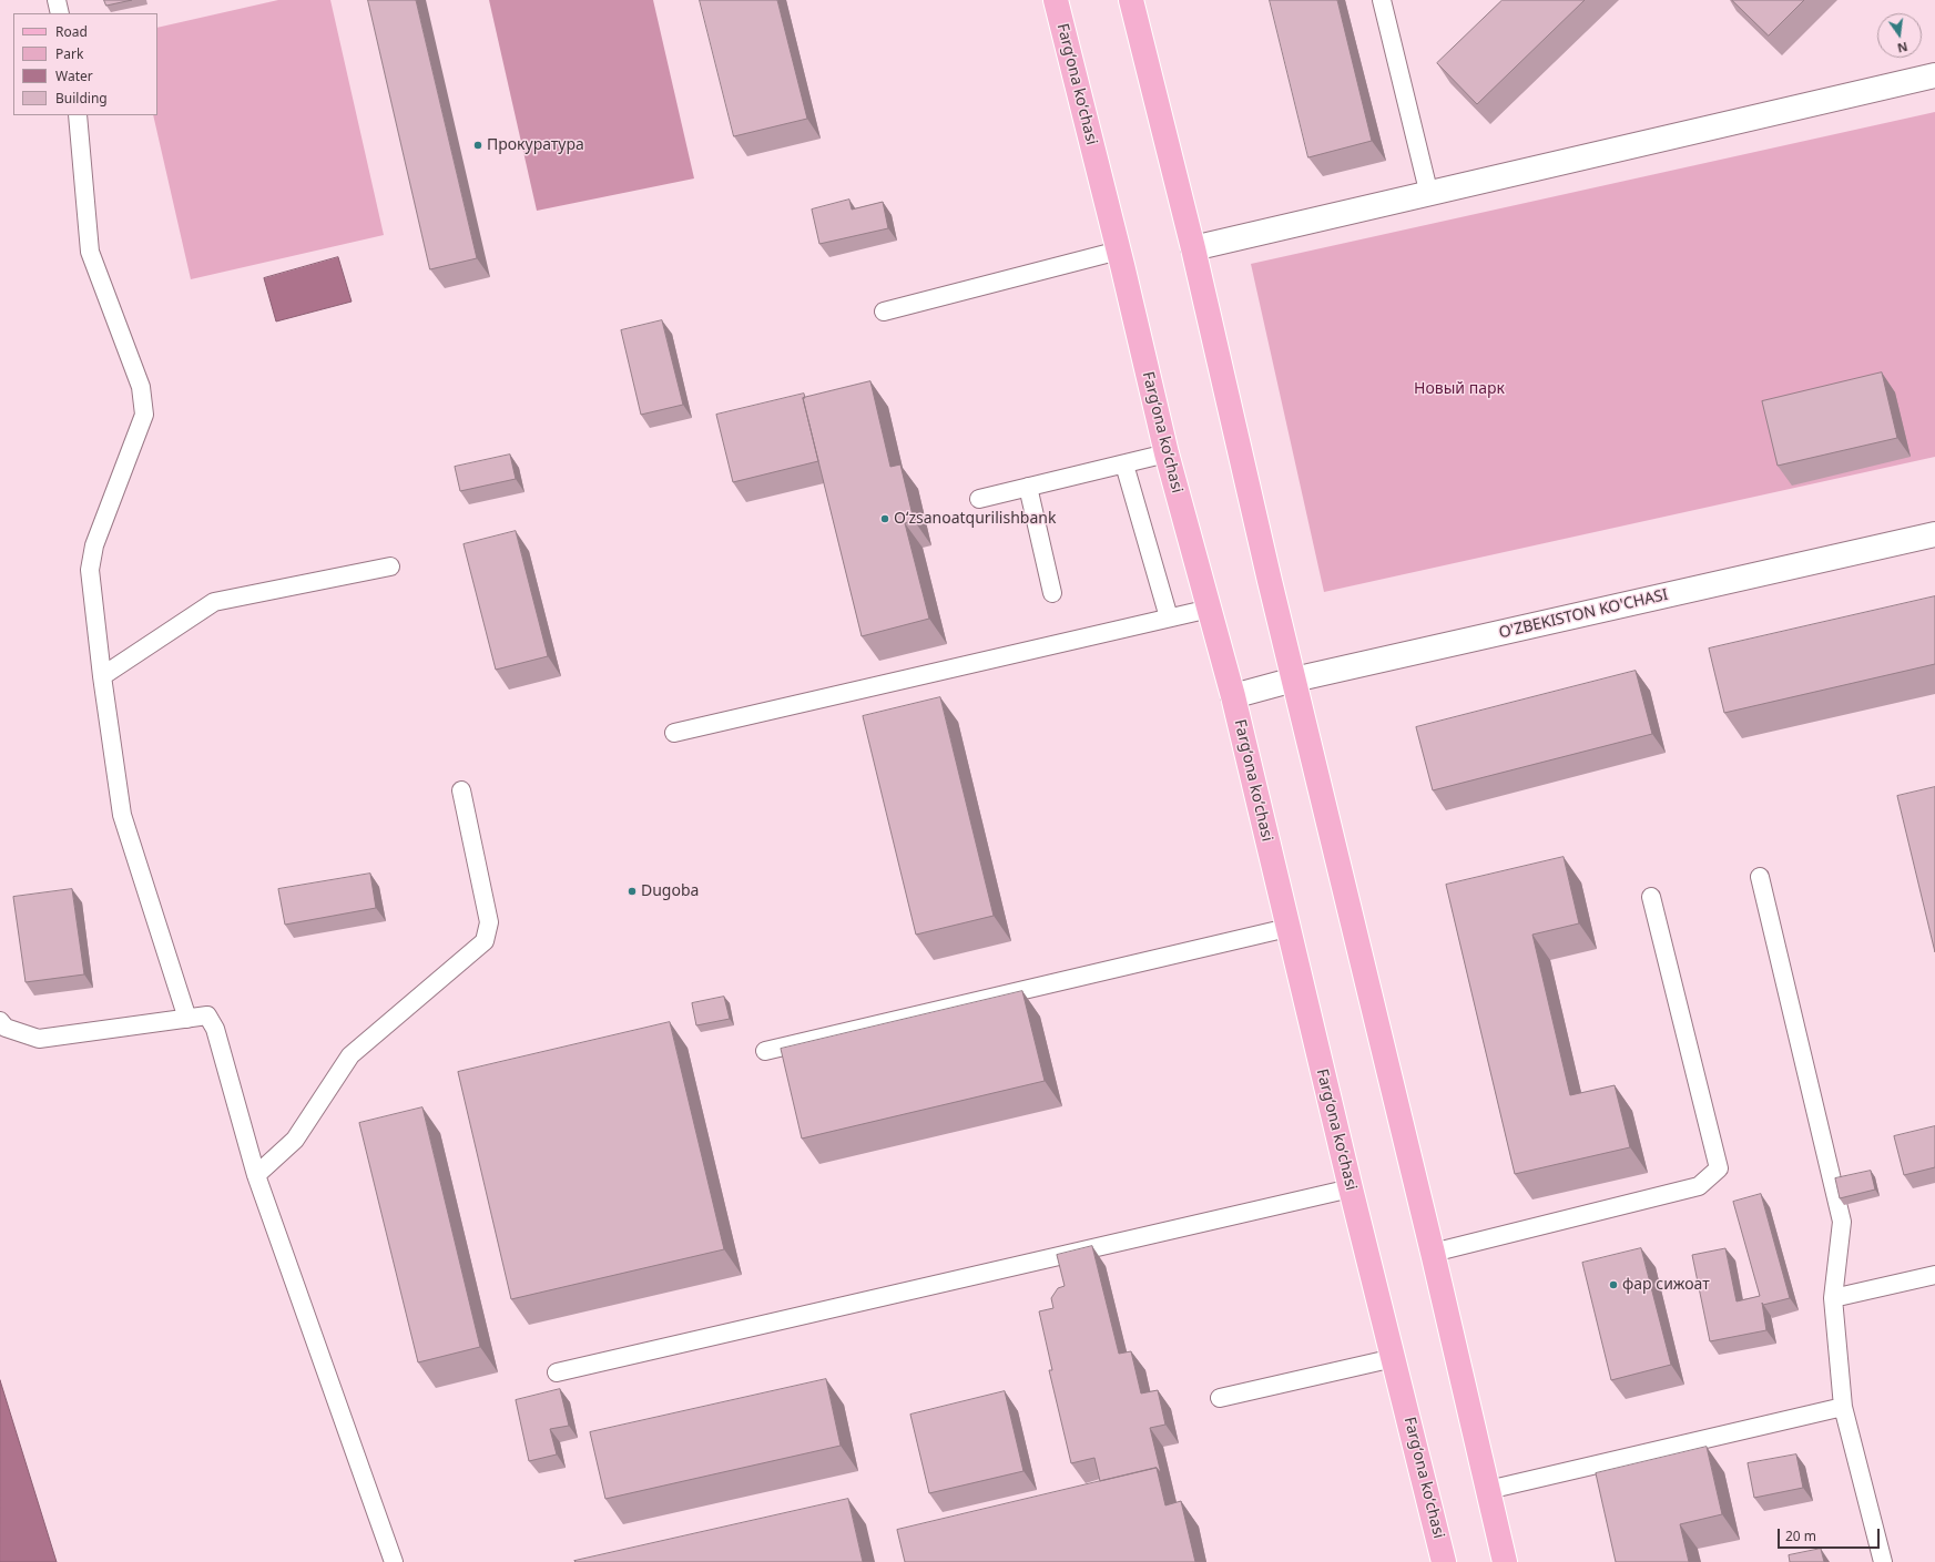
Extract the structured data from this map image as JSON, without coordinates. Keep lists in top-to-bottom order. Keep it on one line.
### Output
{"streets":{"main road":["Fargʻona koʻchasi"],"street":["O'ZBEKISTON KO'CHASI"]},"crossings":[["Fargʻona koʻchasi","O'ZBEKISTON KO'CHASI"]],"parks":["Новый парк"],"places":["Прокуратура","Oʻzsanoatqurilishbank","Dugoba","фар сижоат"],"legend":["Road","Park","Water","Building"],"scale_bar":"20 m","north":"bottom"}
